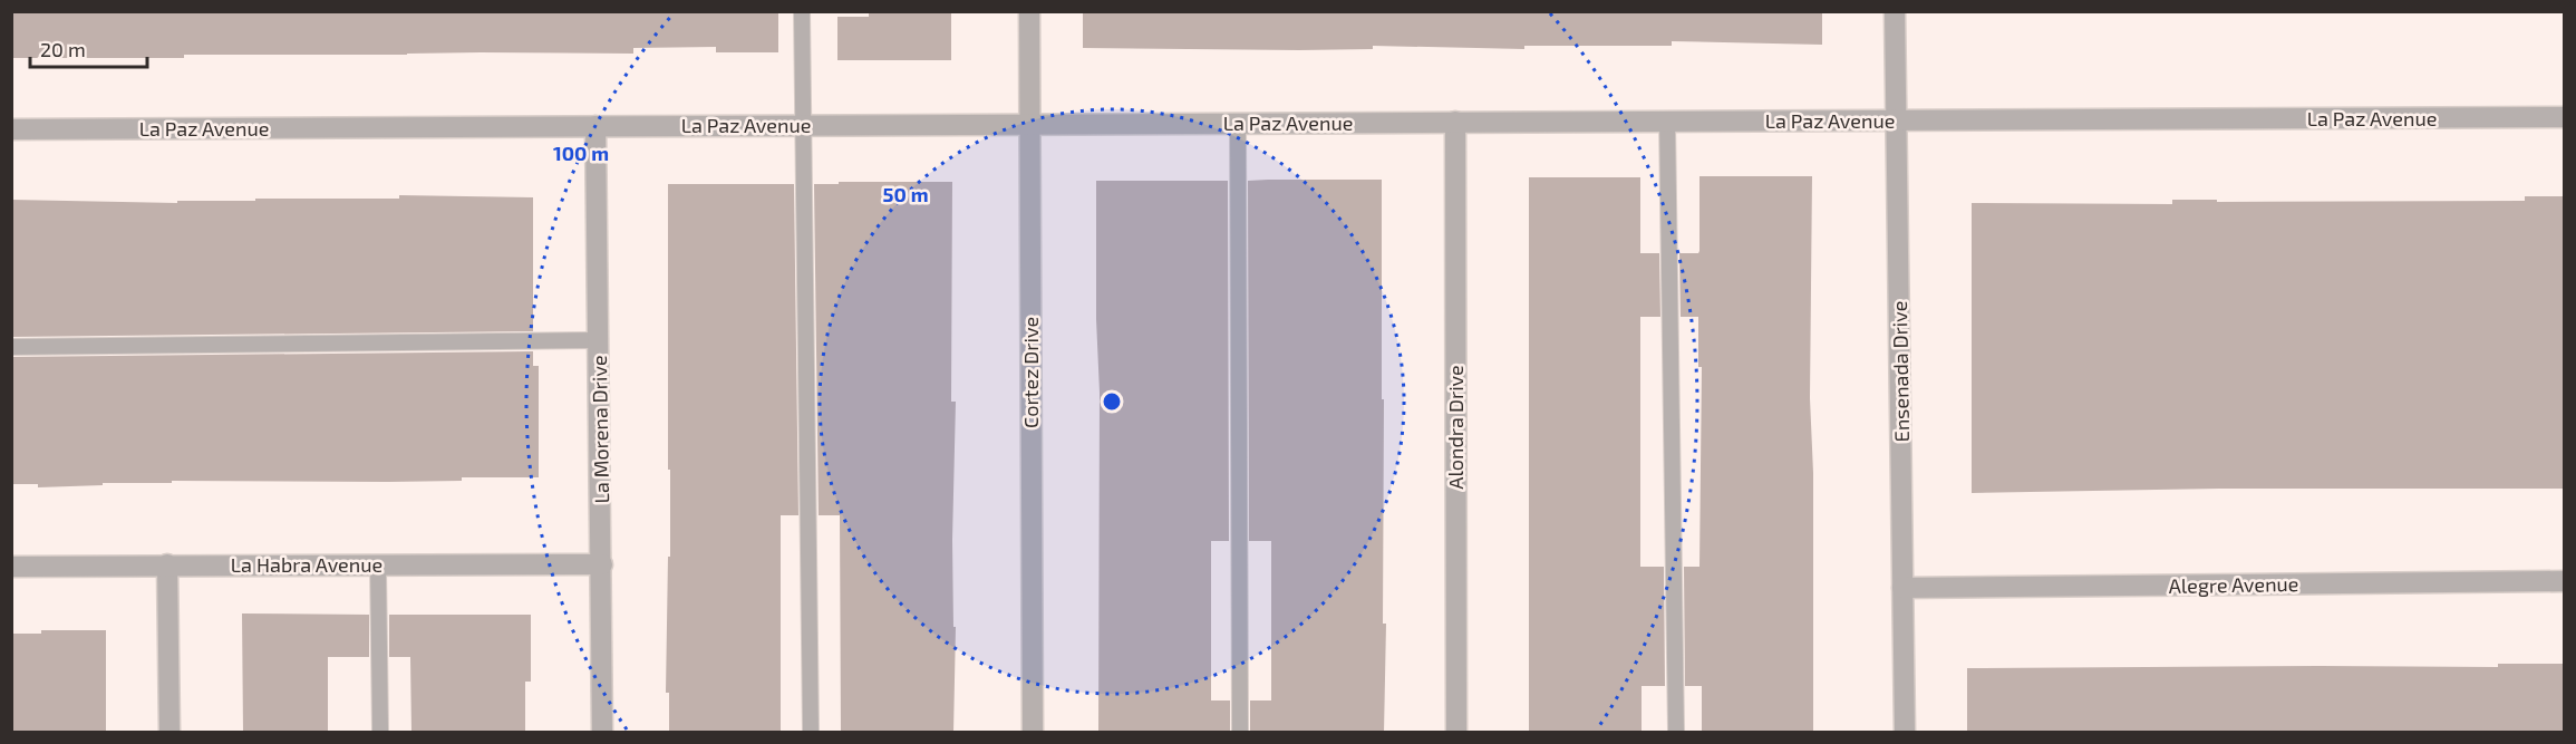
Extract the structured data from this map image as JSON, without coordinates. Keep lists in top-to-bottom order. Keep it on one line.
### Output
{"streets":{"street":["La Paz Avenue","Ensenada Drive","Cortez Drive","Alondra Drive","La Morena Drive","La Habra Avenue","Alegre Avenue"]},"crossings":[["La Paz Avenue","Ensenada Drive"],["La Paz Avenue","Cortez Drive"],["La Paz Avenue","Alondra Drive"],["La Paz Avenue","La Morena Drive"],["Ensenada Drive","Alegre Avenue"],["La Morena Drive","La Habra Avenue"]],"scale_bar":"20 m","rings":["100 m","50 m"]}
